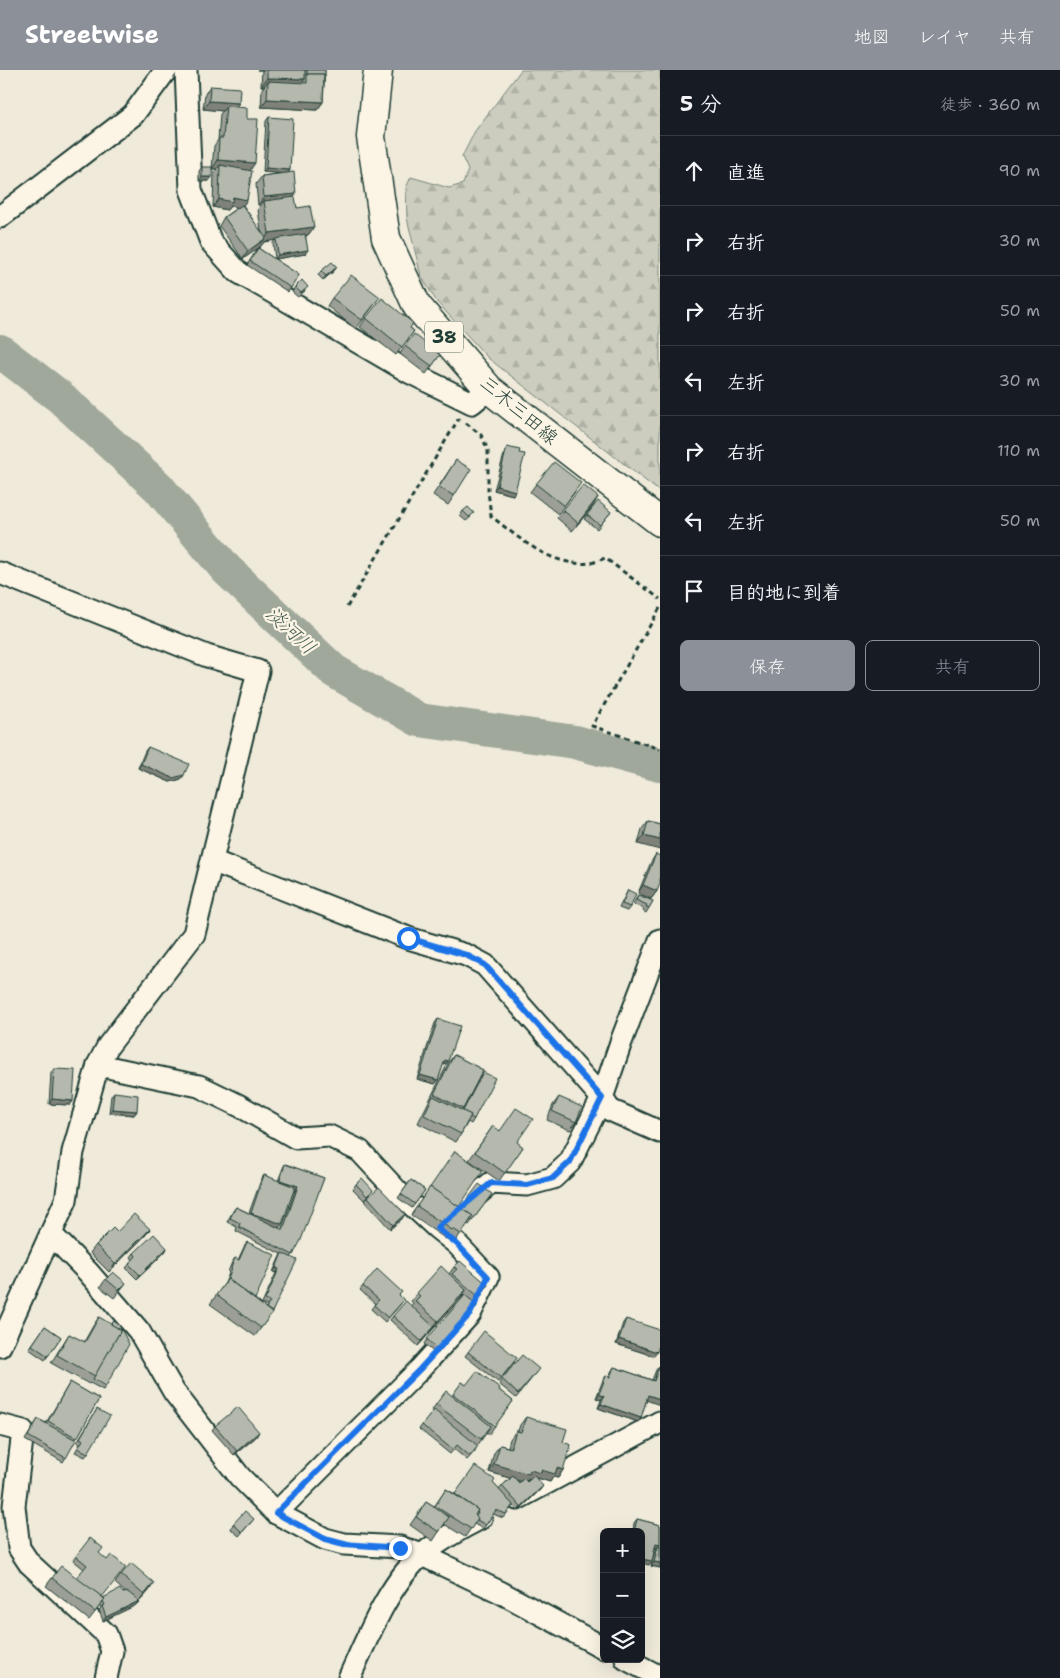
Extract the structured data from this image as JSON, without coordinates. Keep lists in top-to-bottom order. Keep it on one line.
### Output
{"streets":{"main road":["38","三木三田線"]},"water":["淡河川"],"page":{"header":"Streetwise","nav":["地図","レイヤ","共有"],"heading":["5 分","徒歩 · 360 m"],"list":[["直進","90 m"],["右折","30 m"],["右折","50 m"],["左折","30 m"],["右折","110 m"],["左折","50 m"],"目的地に到着"],"buttons":["保存","共有"],"map_buttons":["+","−"]}}
